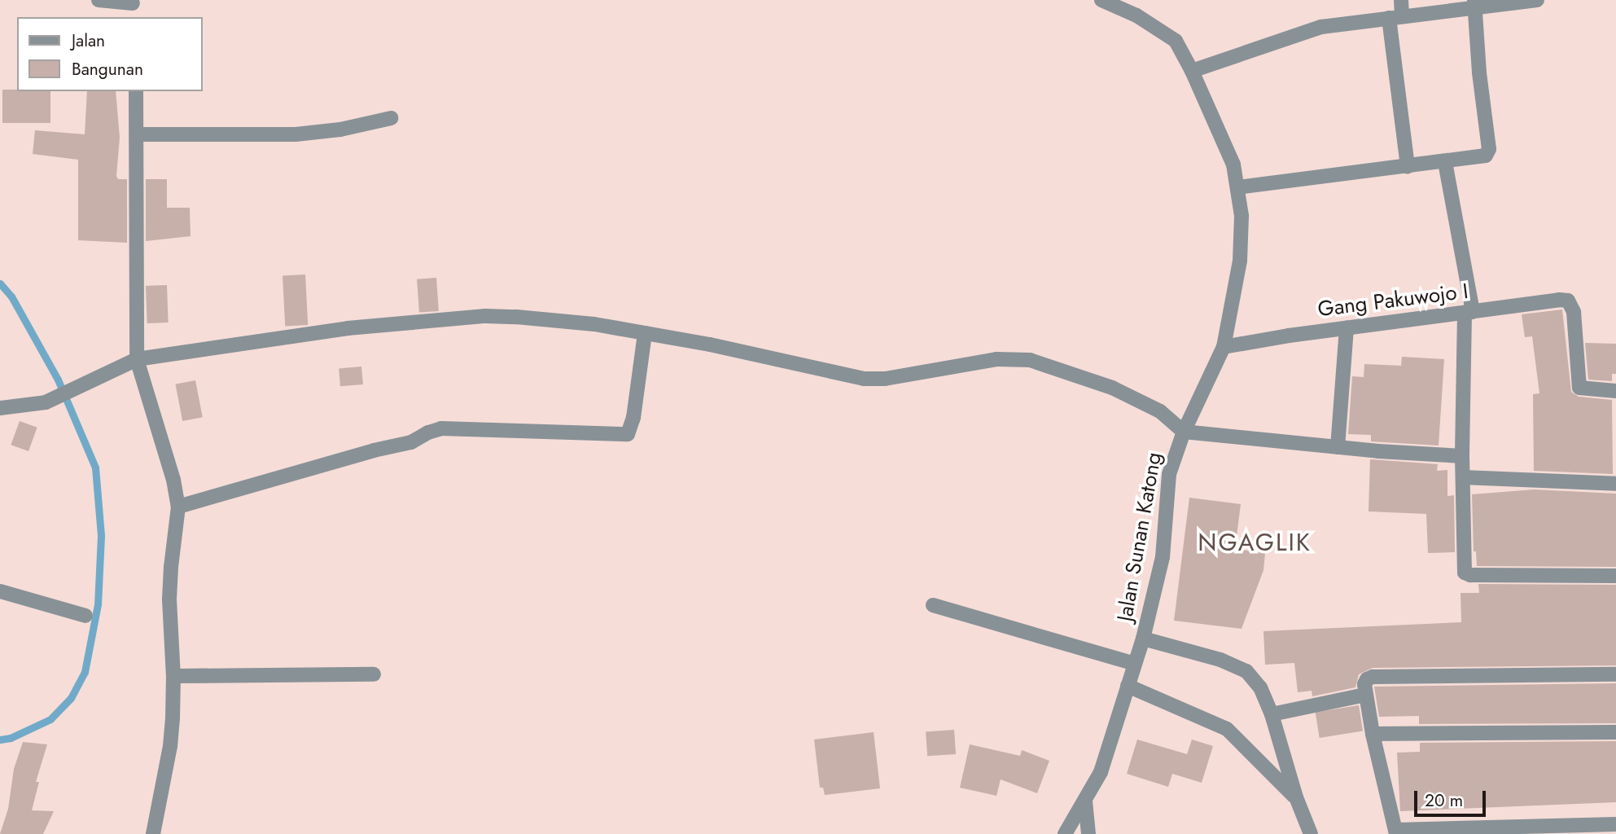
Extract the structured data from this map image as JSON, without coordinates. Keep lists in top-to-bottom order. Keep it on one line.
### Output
{"streets":{"street":["Gang Pakuwojo I","Jalan Sunan Katong"]},"crossings":[["Gang Pakuwojo I","Jalan Sunan Katong"]],"districts":["NGAGLIK"],"legend":["Jalan","Bangunan"],"scale_bar":"20 m"}
